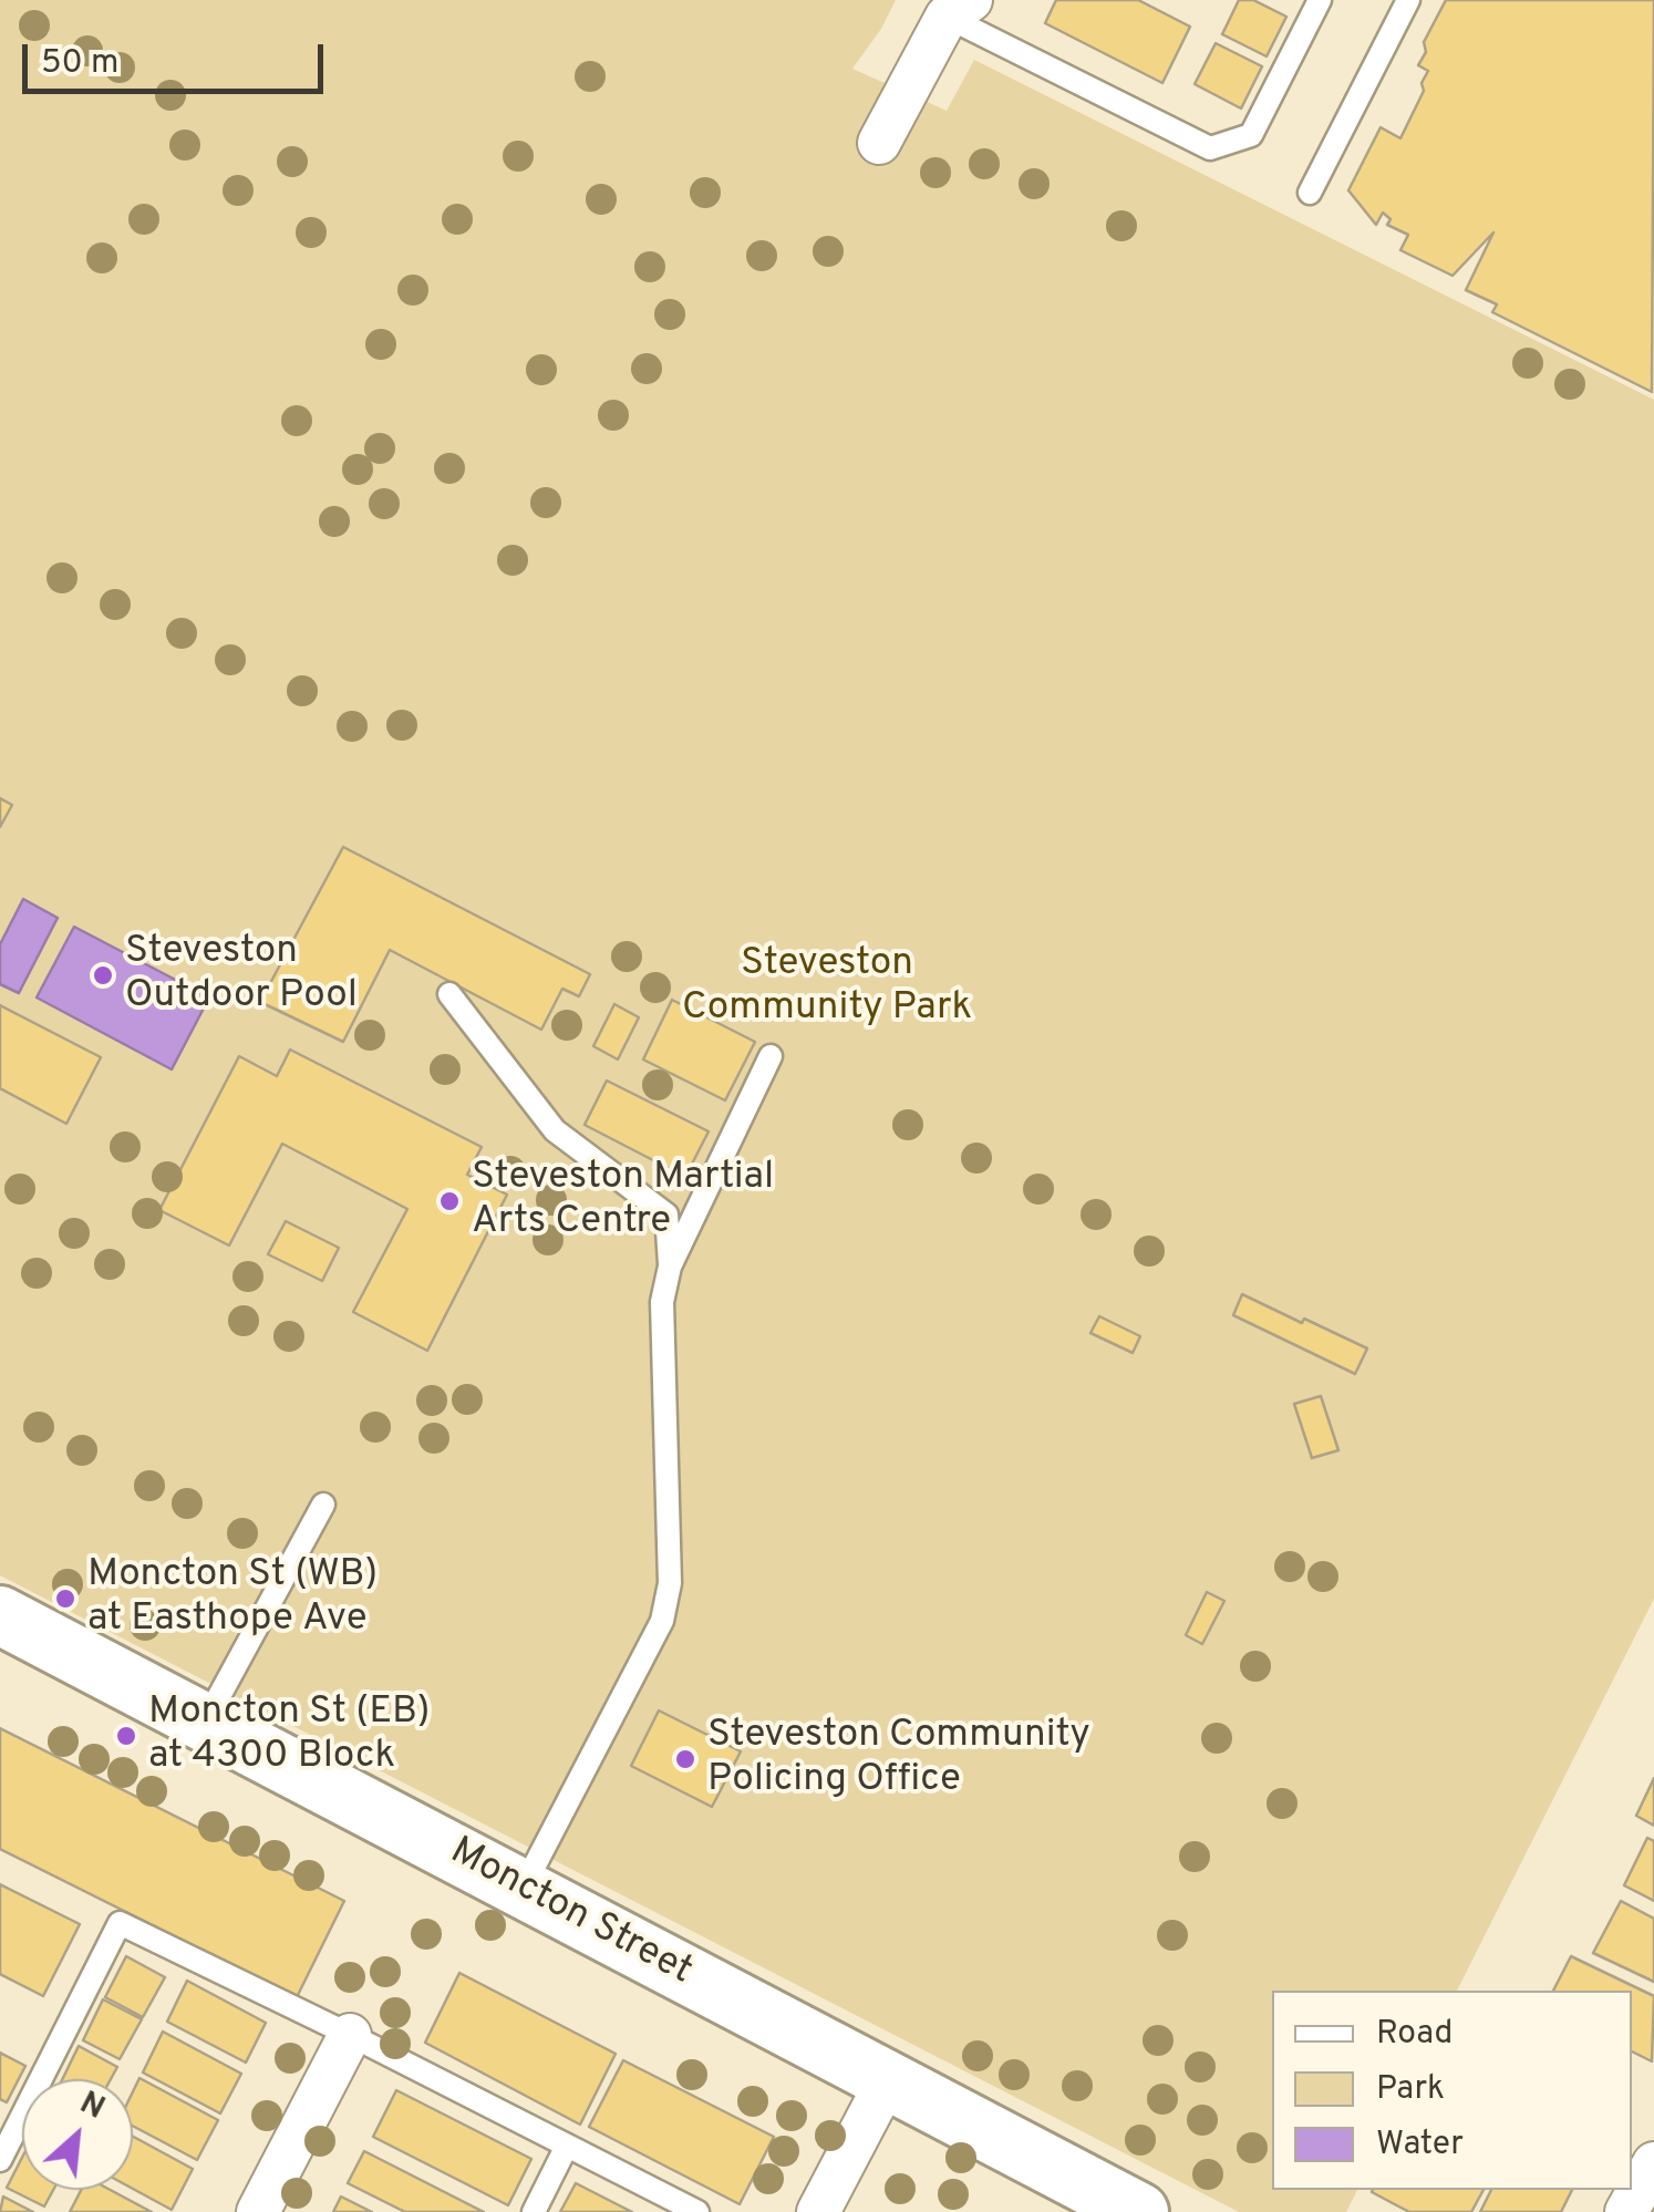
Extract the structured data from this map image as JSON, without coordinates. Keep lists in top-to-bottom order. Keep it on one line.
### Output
{"streets":{"street":["Moncton Street"]},"parks":["Steveston Community Park"],"places":["Steveston Outdoor Pool","Steveston Martial Arts Centre","Moncton St (WB) at Easthope Ave","Moncton St (EB) at 4300 Block","Steveston Community Policing Office"],"legend":["Road","Park","Water"],"scale_bar":"50 m","north":"top right"}
